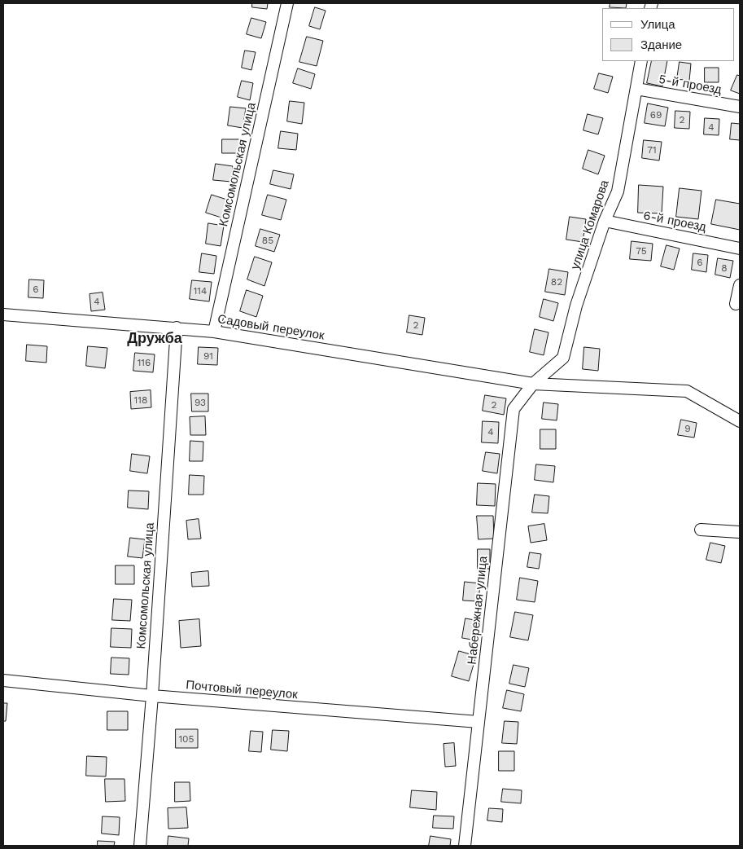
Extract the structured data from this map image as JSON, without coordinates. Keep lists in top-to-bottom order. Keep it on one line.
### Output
{"streets":{"street":["5-й проезд","Комсомольская улица","6-й проезд","улица Комарова","Садовый переулок","Набережная улица","Почтовый переулок"]},"crossings":[["5-й проезд","улица Комарова"],["Комсомольская улица","Садовый переулок"],["Комсомольская улица","Почтовый переулок"],["6-й проезд","улица Комарова"],["улица Комарова","Садовый переулок"],["улица Комарова","Набережная улица"],["Садовый переулок","Набережная улица"],["Набережная улица","Почтовый переулок"]],"districts":["Дружба"],"house_numbers":["69","2","4","71","85","75","6","8","82","6","114","4","2","91","116","118","93","2","9","4","105"],"legend":["Улица","Здание"]}
